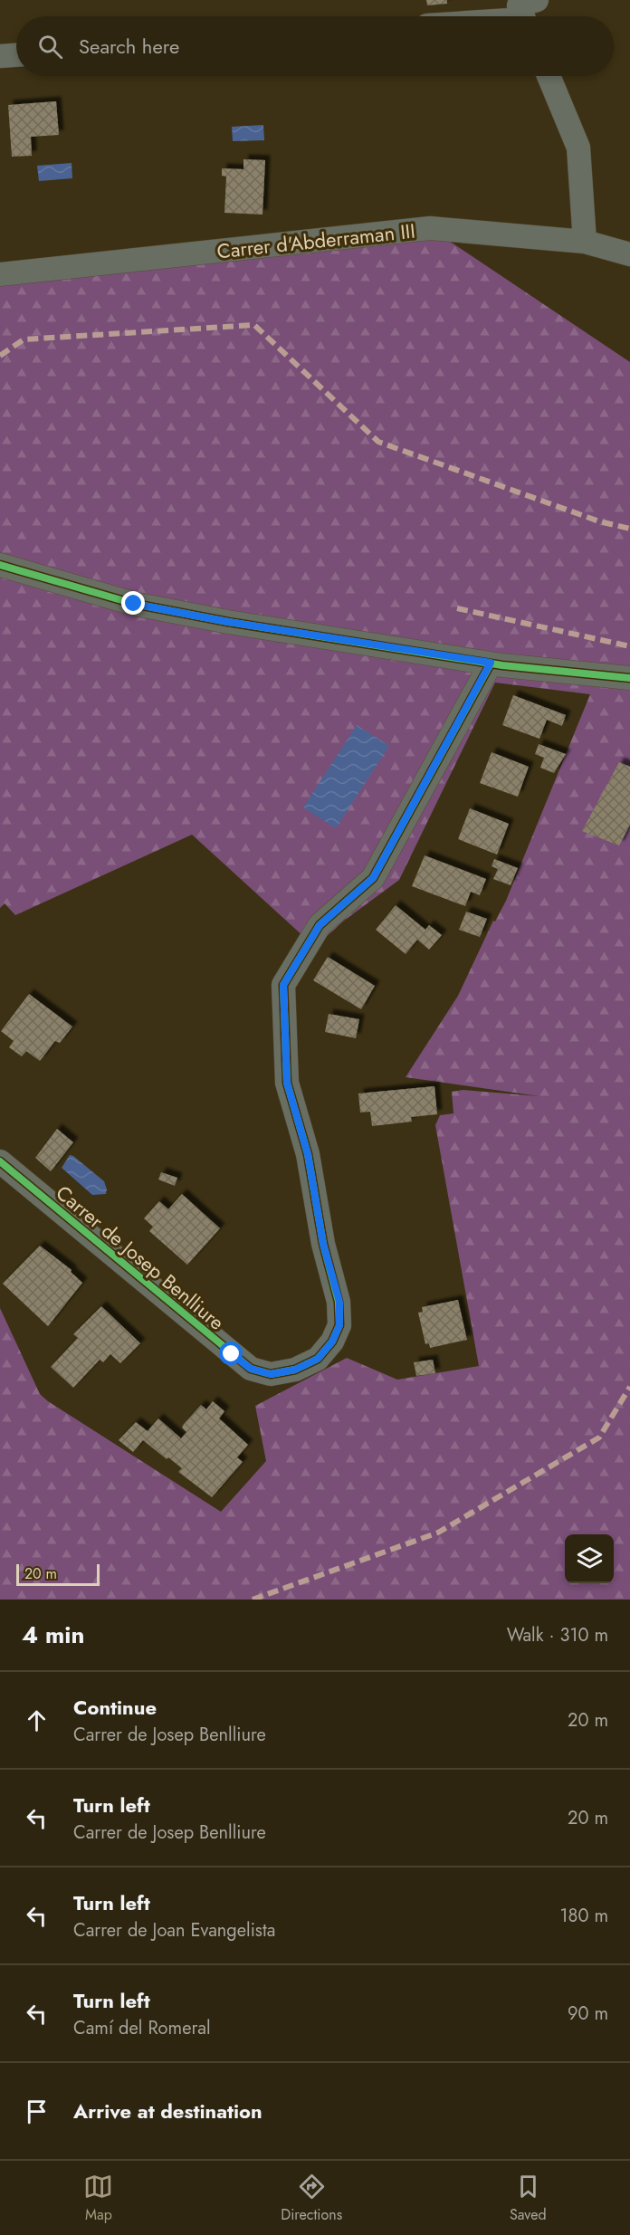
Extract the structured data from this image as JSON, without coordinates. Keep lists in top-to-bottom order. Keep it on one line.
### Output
{"streets":{"street":["Carrer d'Abderraman III","Carrer de Josep Benlliure"]},"scale_bar":"20 m","page":{"search":"Search here","scale":"20 m","heading":["4 min","Walk · 310 m"],"list":[["Continue","Carrer de Josep Benlliure","20 m"],["Turn left","Carrer de Josep Benlliure","20 m"],["Turn left","Carrer de Joan Evangelista","180 m"],["Turn left","Camí del Romeral","90 m"],"Arrive at destination"],"nav":["Map","Directions","Saved"]}}
